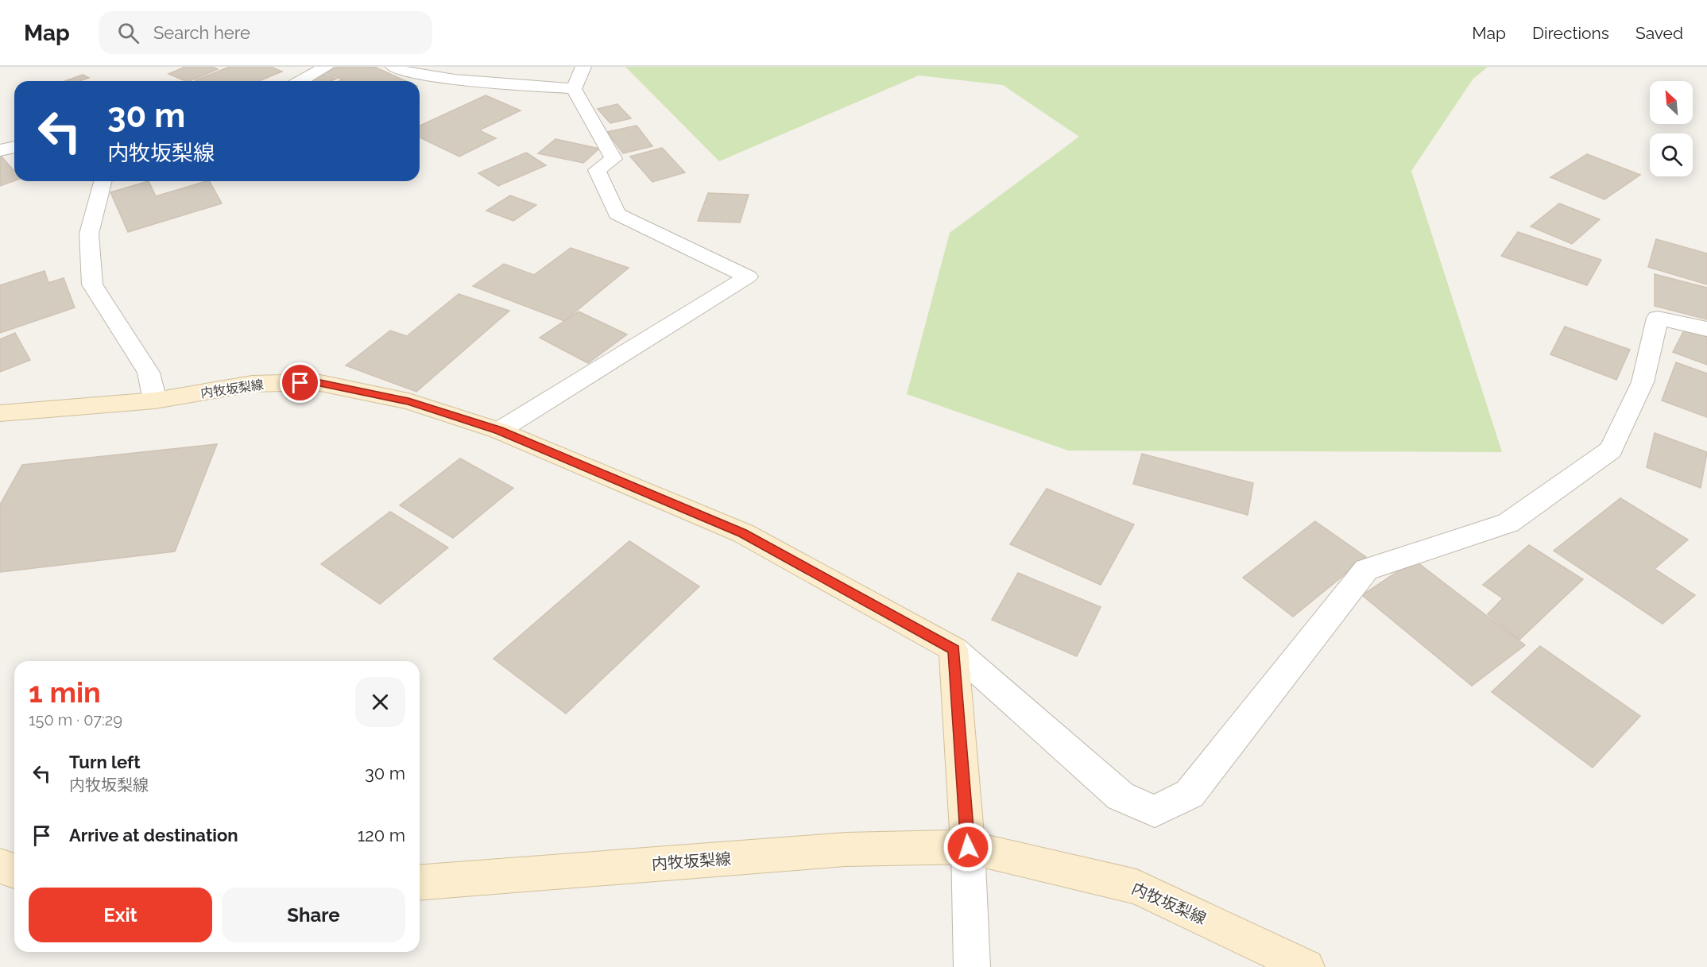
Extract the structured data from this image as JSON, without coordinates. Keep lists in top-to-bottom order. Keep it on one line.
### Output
{"streets":{"main road":["内牧坂梨線"]},"north":"top left","page":{"header":"Map","search":"Search here","nav":["Map","Directions","Saved"],"turn":["30 m","内牧坂梨線"],"heading":["1 min","150 m · 07:29"],"list":[{"name":"Turn left","note":"内牧坂梨線","value":"30 m"},{"name":"Arrive at destination","value":"120 m"}],"buttons":["Exit","Share"]}}
